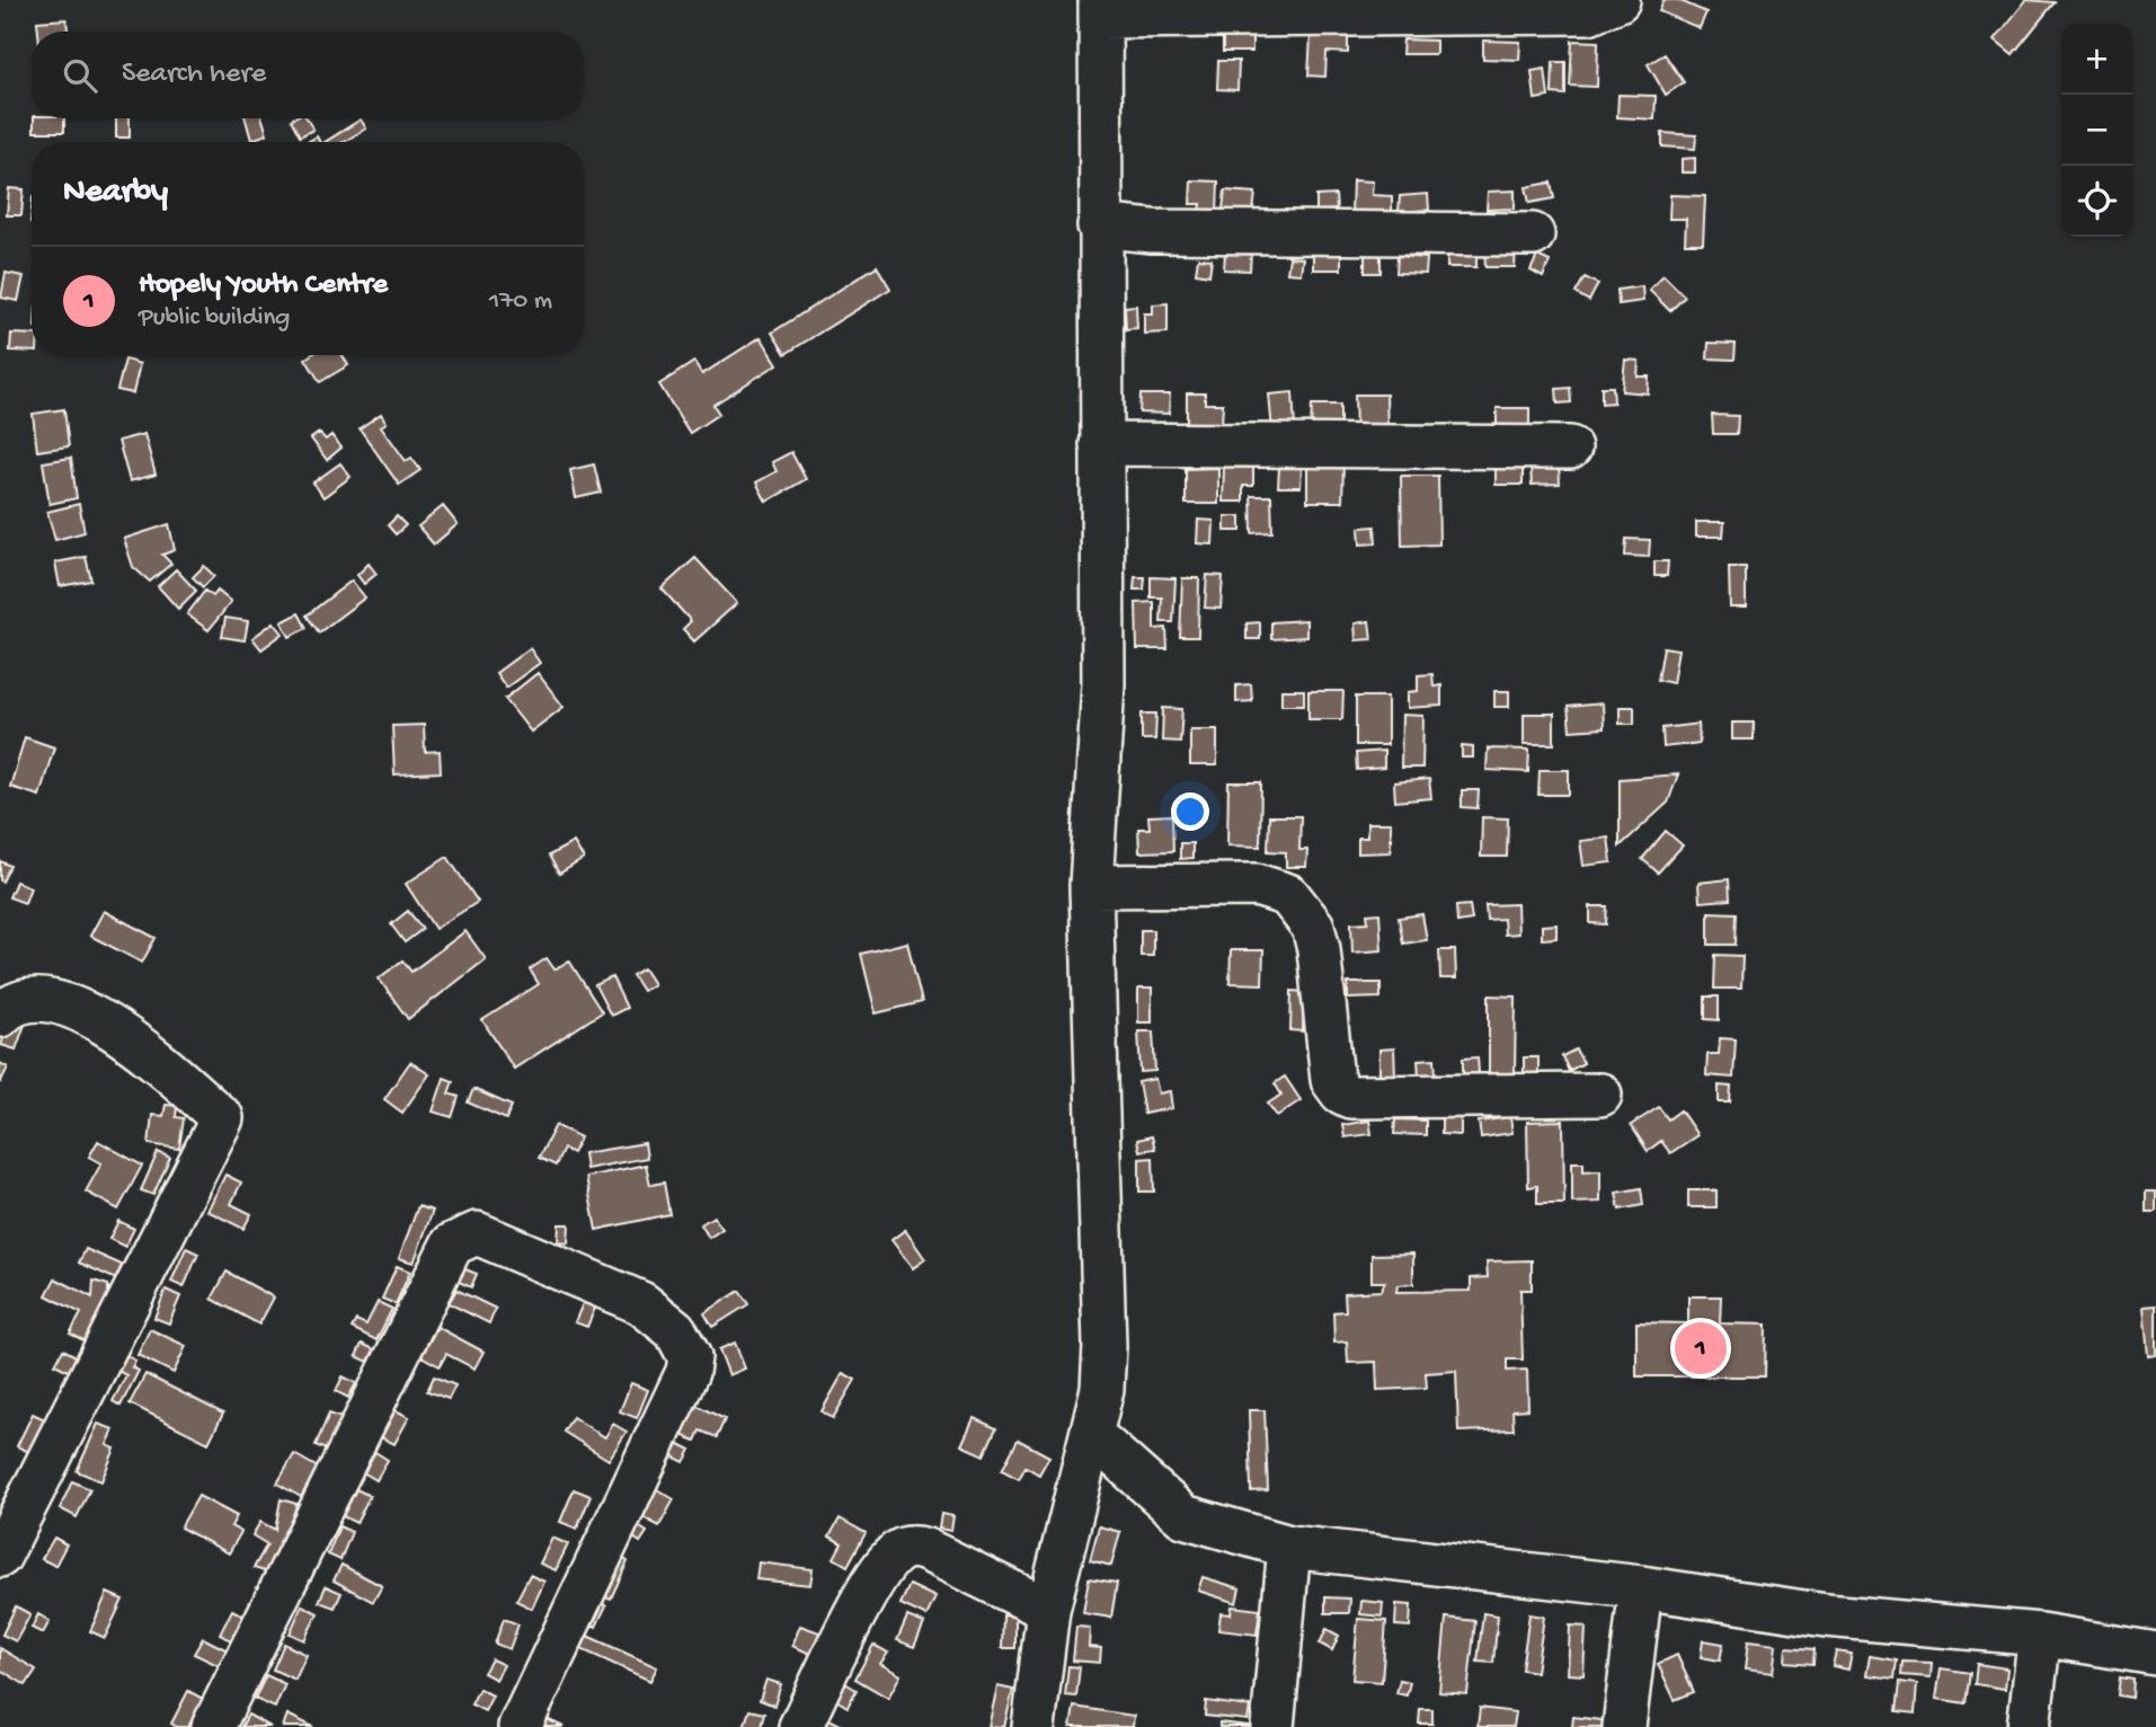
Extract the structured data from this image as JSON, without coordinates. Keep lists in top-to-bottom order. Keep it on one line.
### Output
{"page":{"map_buttons":["+","−"],"search":"Search here","heading":"Nearby","list":[{"mark":"1","name":"Hopely Youth Centre","note":"Public building","value":"170 m"}],"pins":"1"}}
